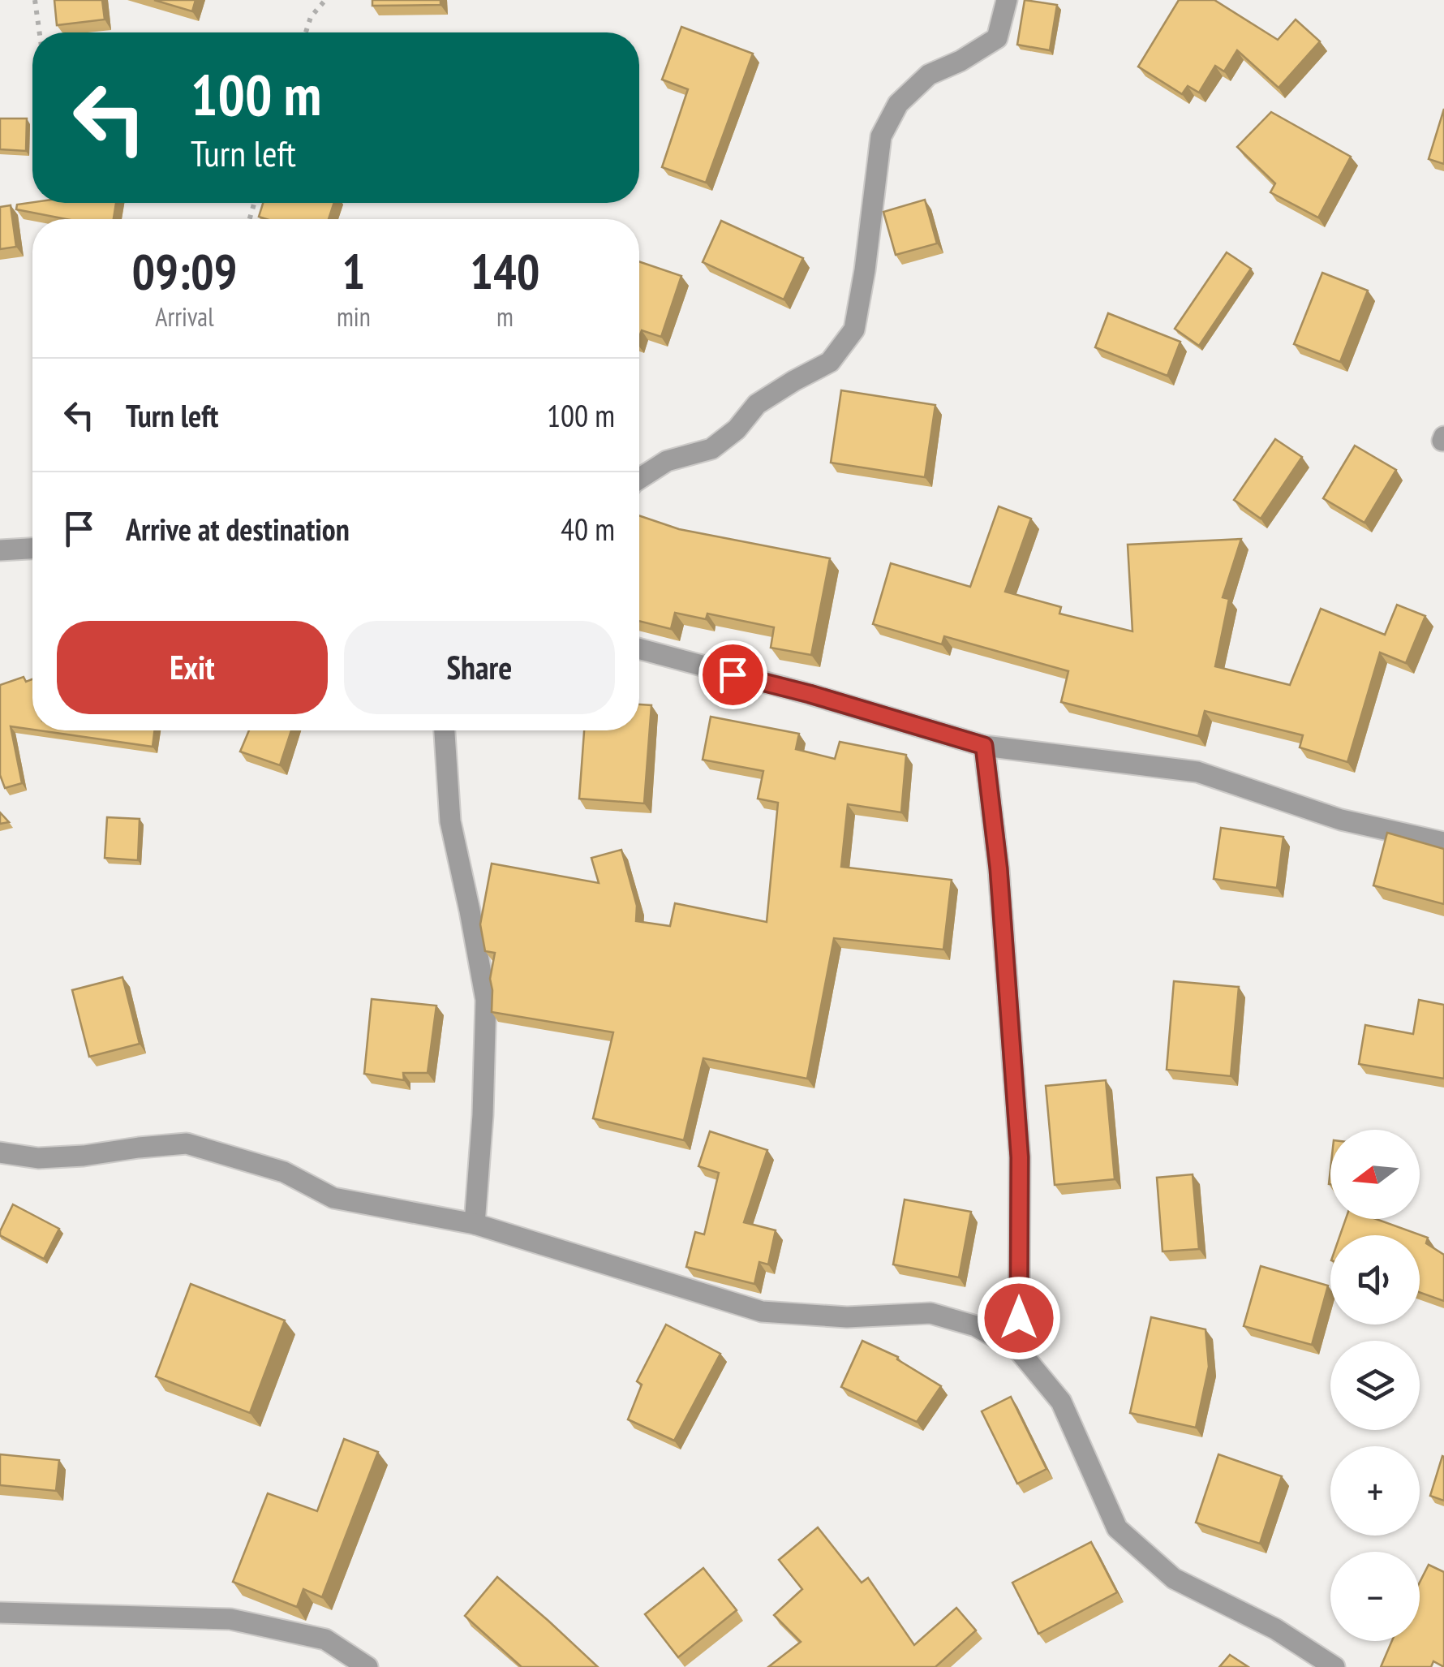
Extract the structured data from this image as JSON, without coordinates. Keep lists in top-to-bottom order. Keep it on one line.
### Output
{"north":"left","page":{"turn":["100 m","Turn left"],"eta":["09:09","Arrival","1","min","140","m"],"list":[{"name":"Turn left","value":"100 m"},{"name":"Arrive at destination","value":"40 m"}],"buttons":["Exit","Share"],"map_buttons":["+","−"]}}
